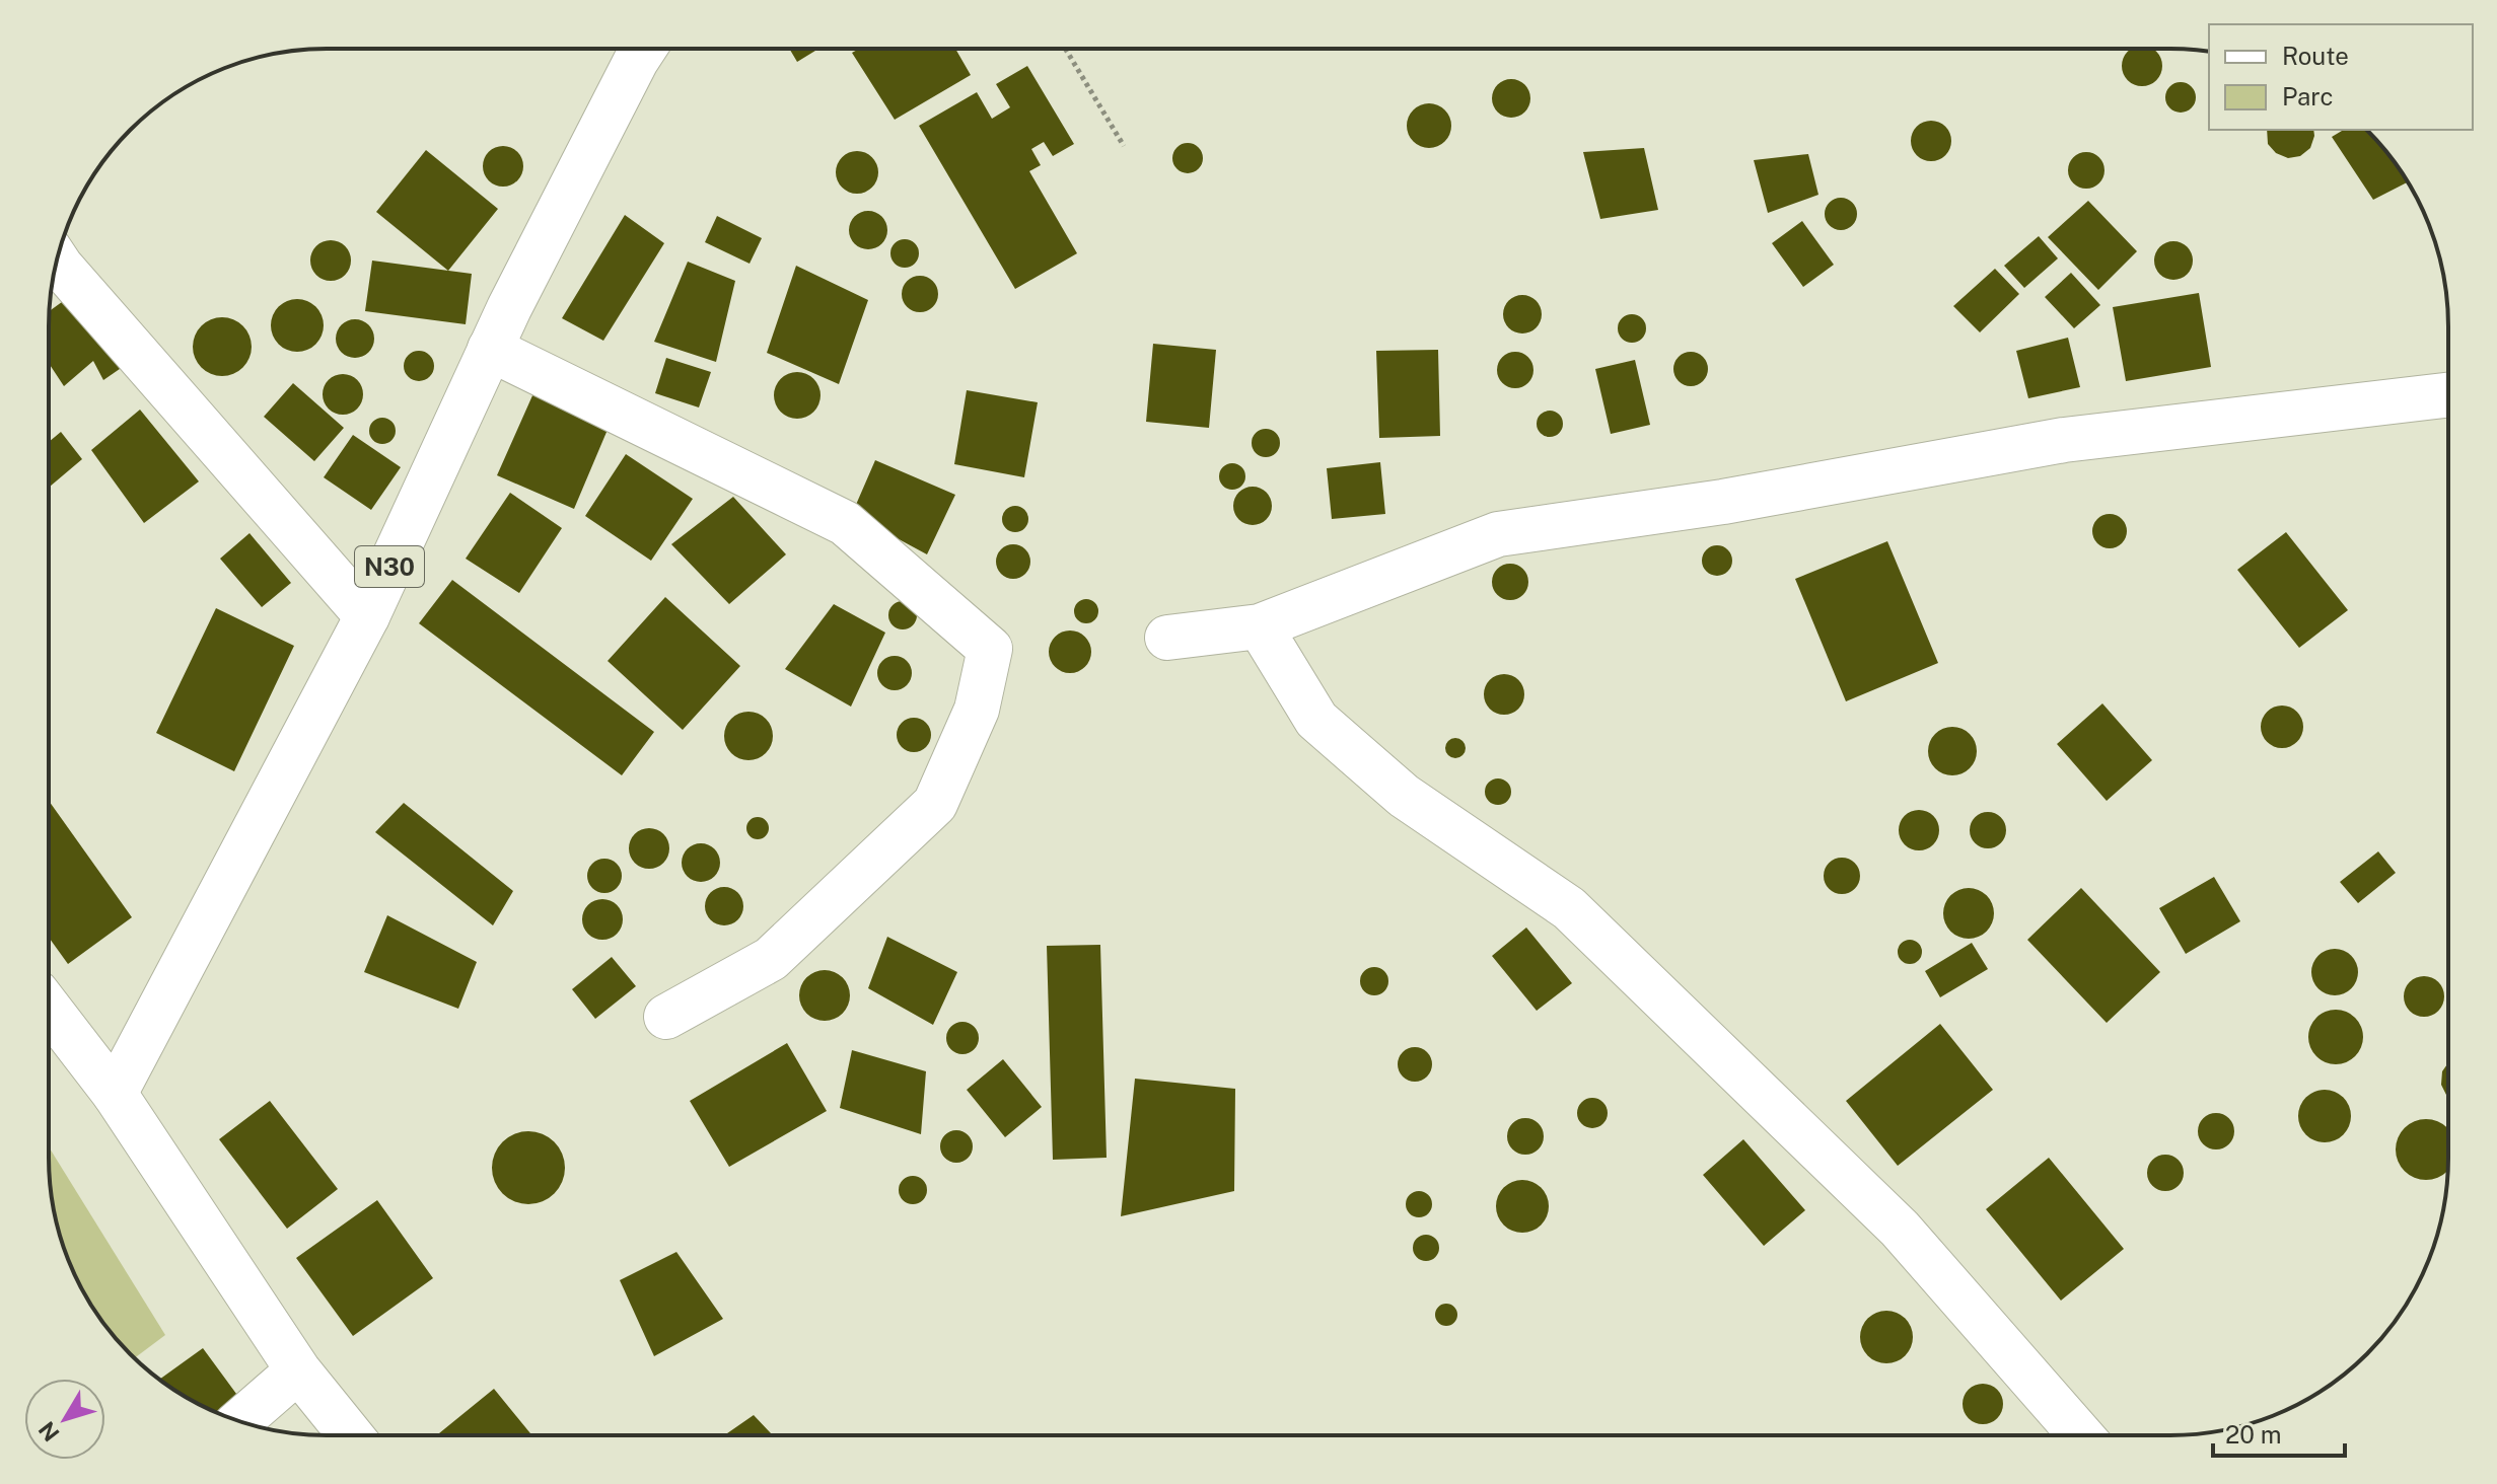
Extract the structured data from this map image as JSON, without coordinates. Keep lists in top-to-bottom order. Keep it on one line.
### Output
{"streets":{"street":["N30"]},"legend":["Route","Parc"],"scale_bar":"20 m","north":"bottom left"}
